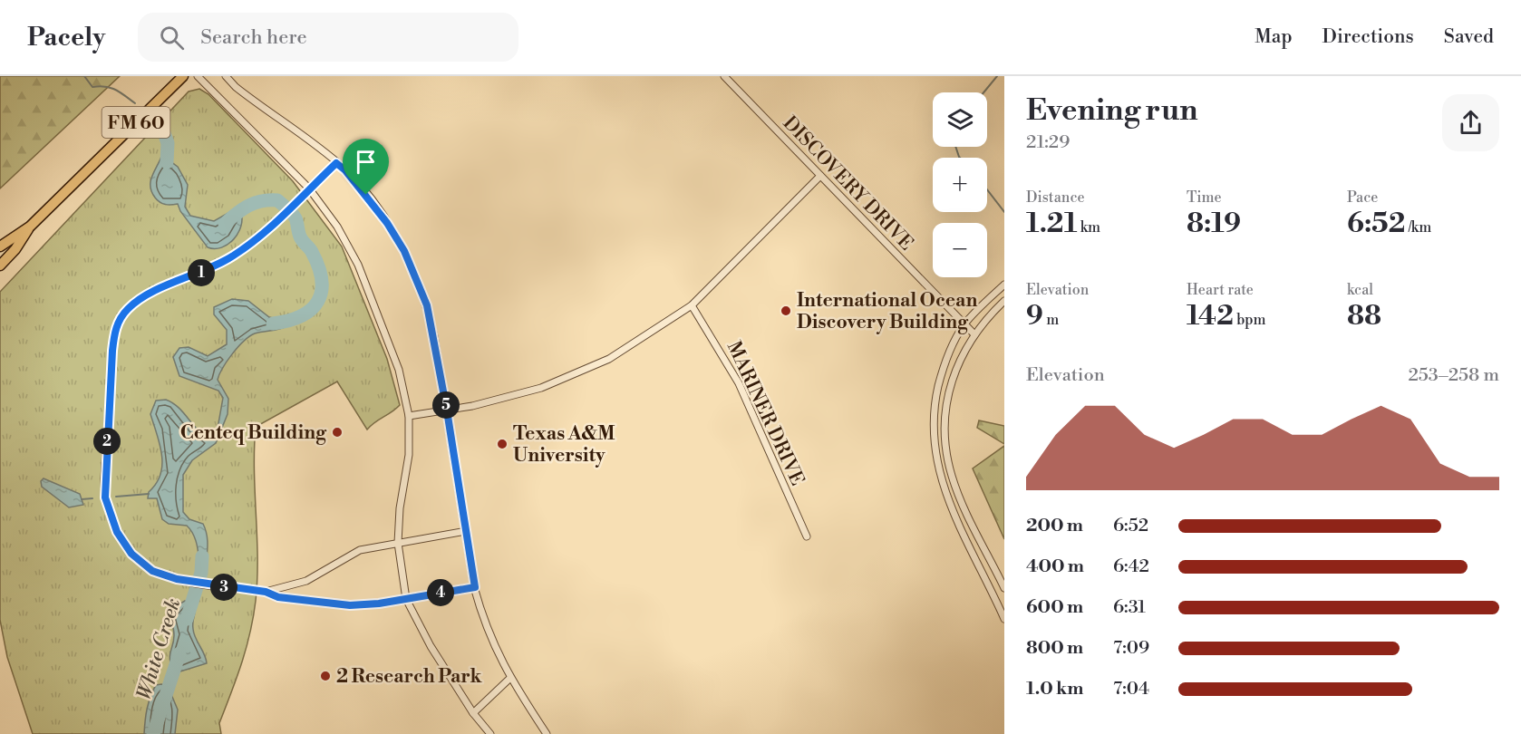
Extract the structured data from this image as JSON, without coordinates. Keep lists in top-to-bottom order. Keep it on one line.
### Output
{"streets":{"main road":["FM 60"],"street":["DISCOVERY DRIVE","MARINER DRIVE"]},"water":["White Creek"],"places":["International Ocean Discovery Building","Centeq Building","Texas A&M University","2 Research Park"],"page":{"header":"Pacely","search":"Search here","nav":["Map","Directions","Saved"],"heading":["Evening run","21:29"],"map_buttons":["+","−"],"stats":[["Distance","1.21 km"],["Time","8:19"],["Pace","6:52 /km"],["Elevation","9 m"],["Heart rate","142 bpm"],["kcal","88"]],"pins":["1","5","2","3","4"],"chart":["Elevation","253–258 m"],"list":[{"name":"200 m","note":"6:52"},{"name":"400 m","note":"6:42"},{"name":"600 m","note":"6:31"},{"name":"800 m","note":"7:09"},{"name":"1.0 km","note":"7:04"}]}}
